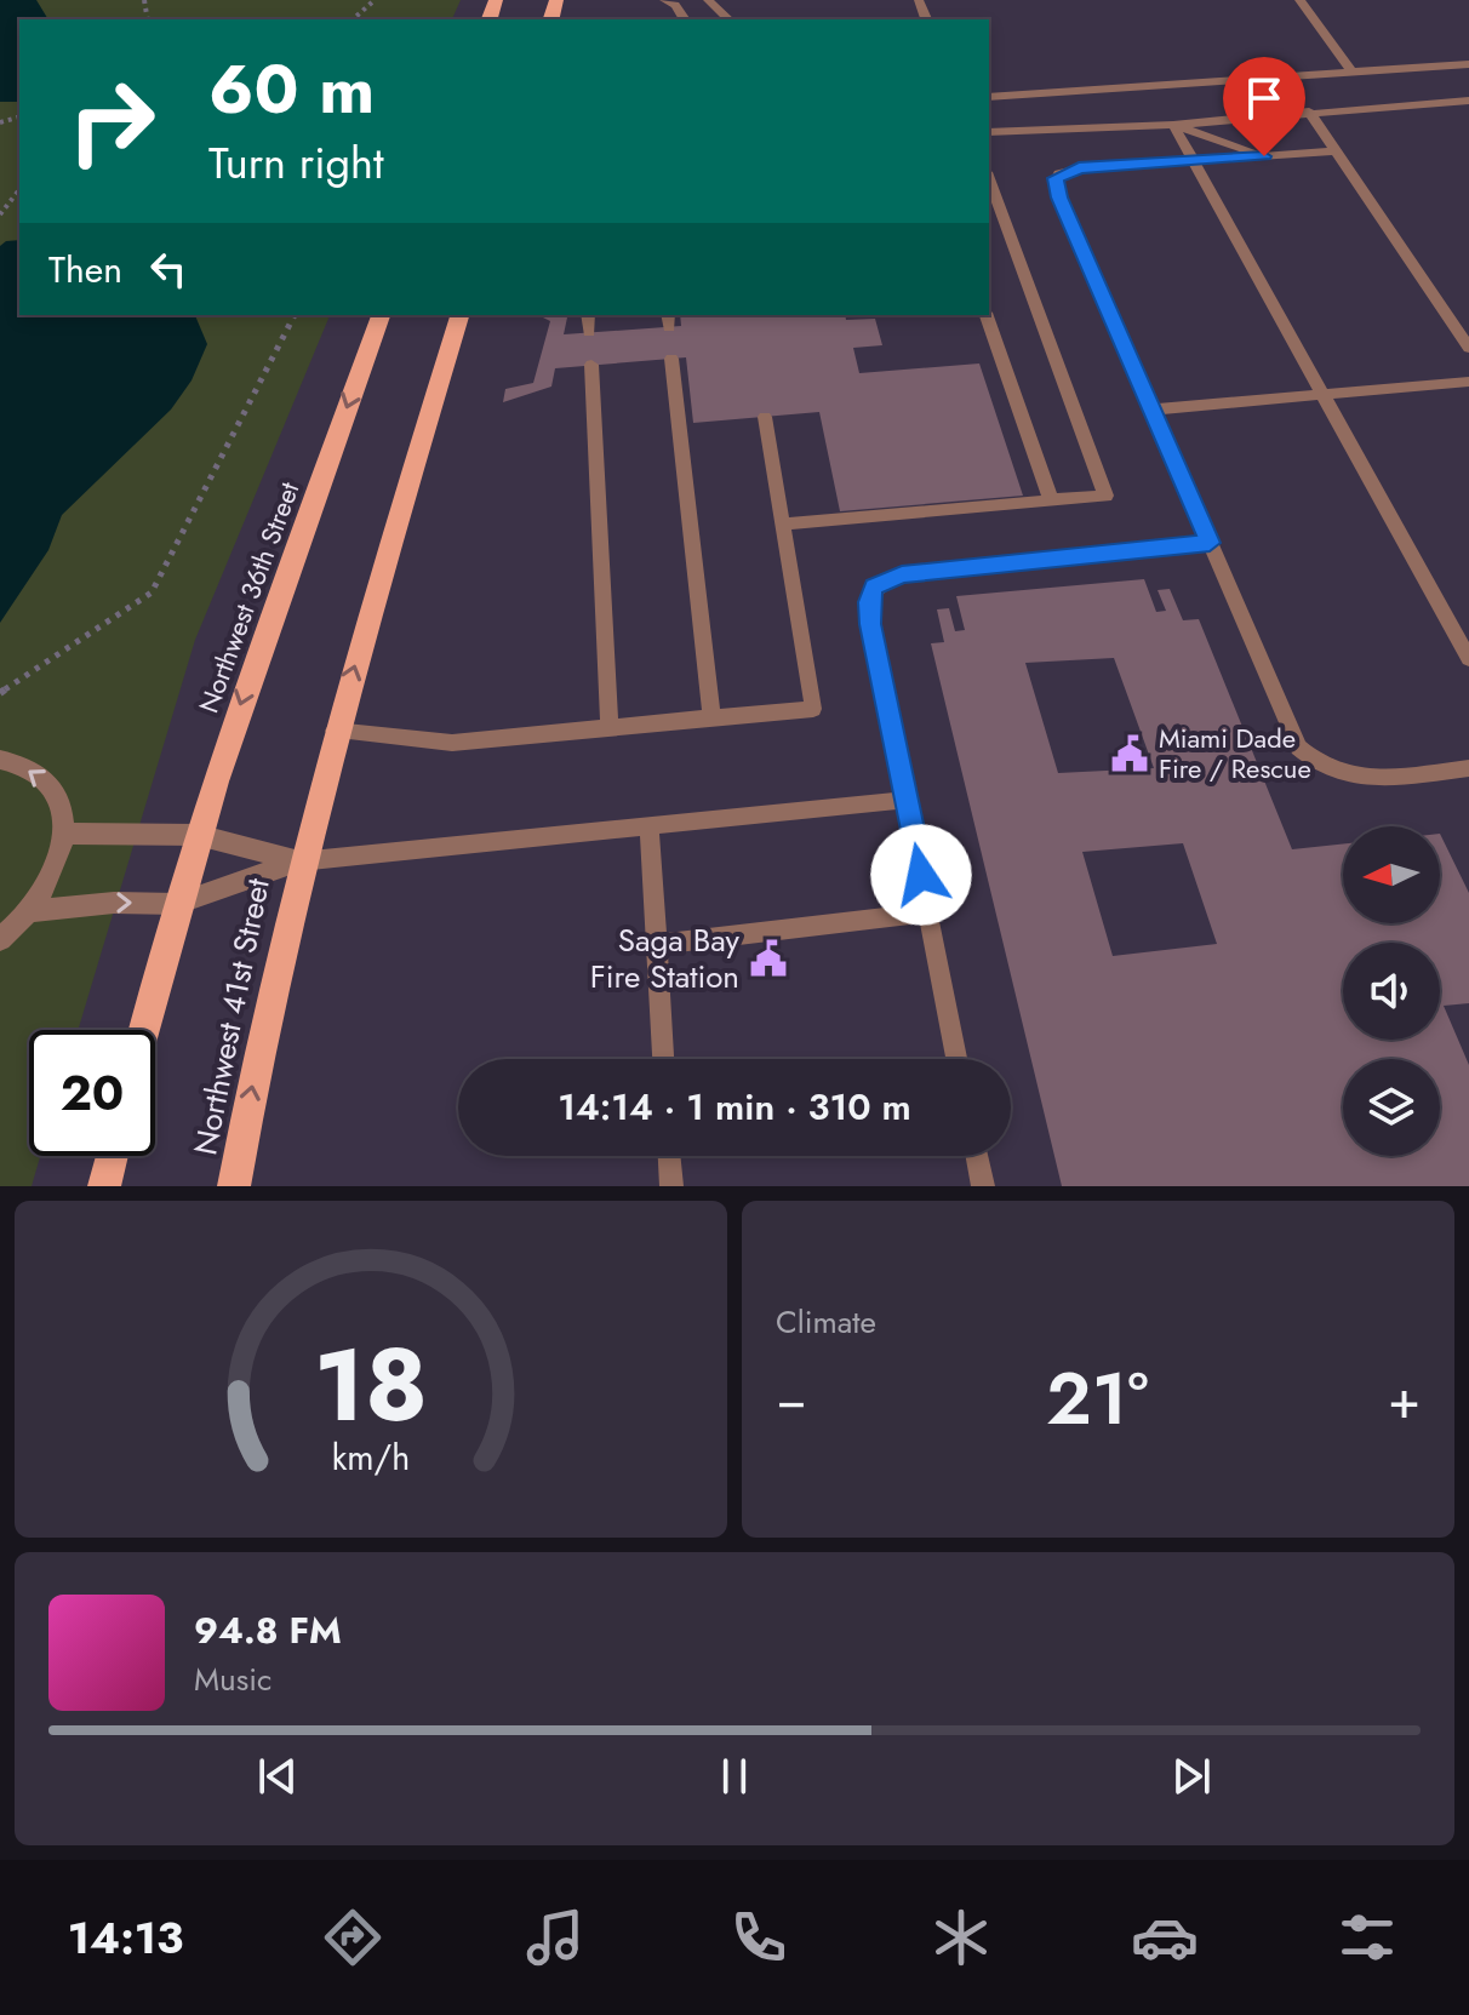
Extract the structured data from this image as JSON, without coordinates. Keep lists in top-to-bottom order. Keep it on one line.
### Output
{"streets":{"main road":["Northwest 36th Street","Northwest 41st Street"]},"places":{"public building":["Miami Dade Fire / Rescue","Saga Bay Fire Station"]},"north":"left","page":{"turn":["60 m","Turn right"],"then":"Then","limit":"20","trip":"14:14 · 1 min · 310 m","tile":"Climate","heat":["−","21°","+"],"song":["94.8 FM","Music"],"tabs":"14:13","gauge":["18","km/h"]}}
